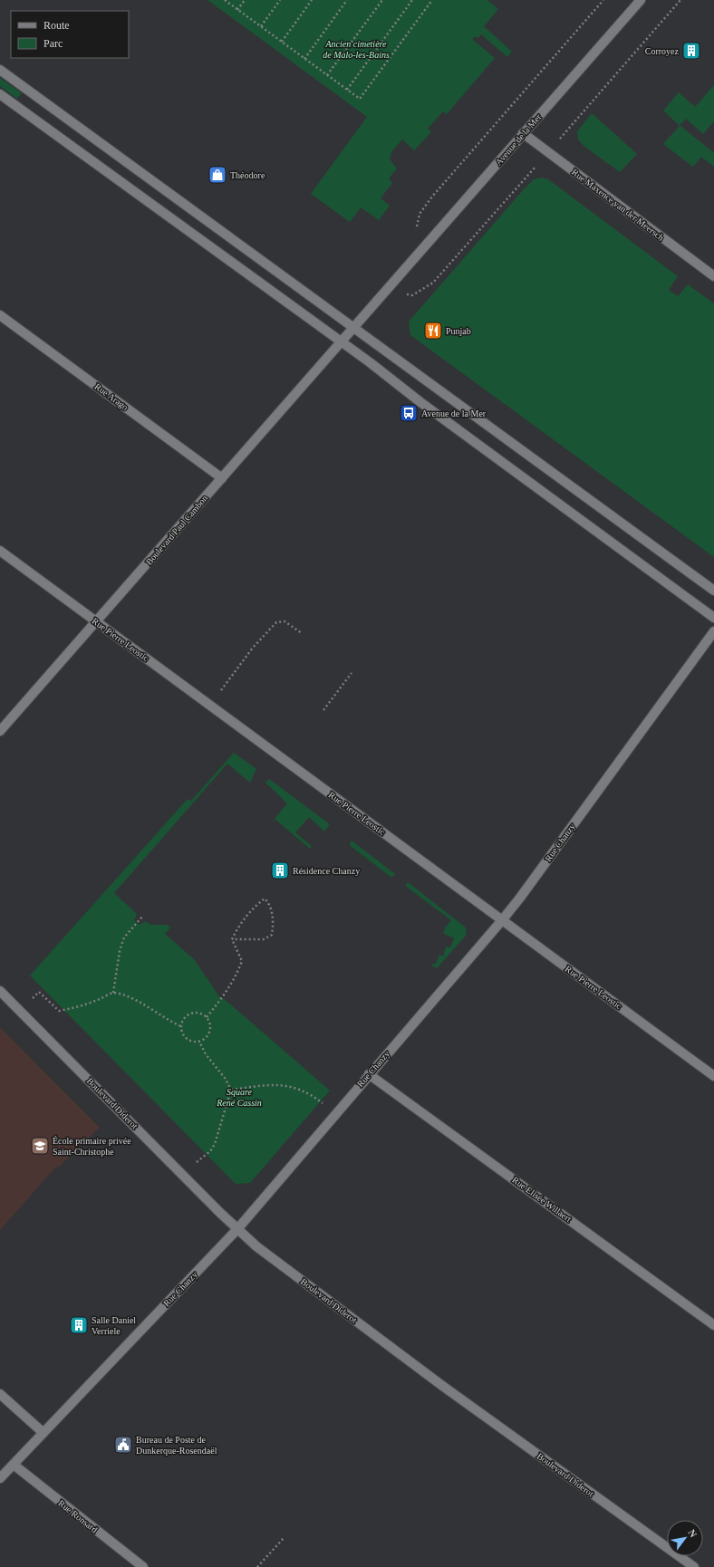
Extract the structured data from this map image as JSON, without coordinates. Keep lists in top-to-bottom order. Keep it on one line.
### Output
{"streets":{"street":["Avenue de la Mer","Rue Maxence van der Meersch","Rue Arago","Boulevard Paul Cambon","Rue Pierre Leostic","Rue Chanzy","Boulevard Diderot","Rue Elisée Willaert","Rue Ronsard"]},"crossings":[["Avenue de la Mer","Rue Maxence van der Meersch"],["Avenue de la Mer","Boulevard Paul Cambon"],["Rue Arago","Boulevard Paul Cambon"],["Boulevard Paul Cambon","Rue Pierre Leostic"],["Rue Pierre Leostic","Rue Chanzy"],["Rue Chanzy","Boulevard Diderot"],["Rue Chanzy","Rue Elisée Willaert"],["Rue Chanzy","Rue Ronsard"]],"parks":["Ancien cimetière de Malo-les-Bains","Square René Cassin"],"places":{"building":["Corroyez","Résidence Chanzy","Salle Daniel Verriele"],"shop":["Théodore"],"restaurant":["Punjab"],"bus stop":["Avenue de la Mer"],"school or university":["École primaire privée Saint-Christophe"],"public building":["Bureau de Poste de Dunkerque-Rosendaël"]},"legend":["Route","Parc"],"north":"top right"}
